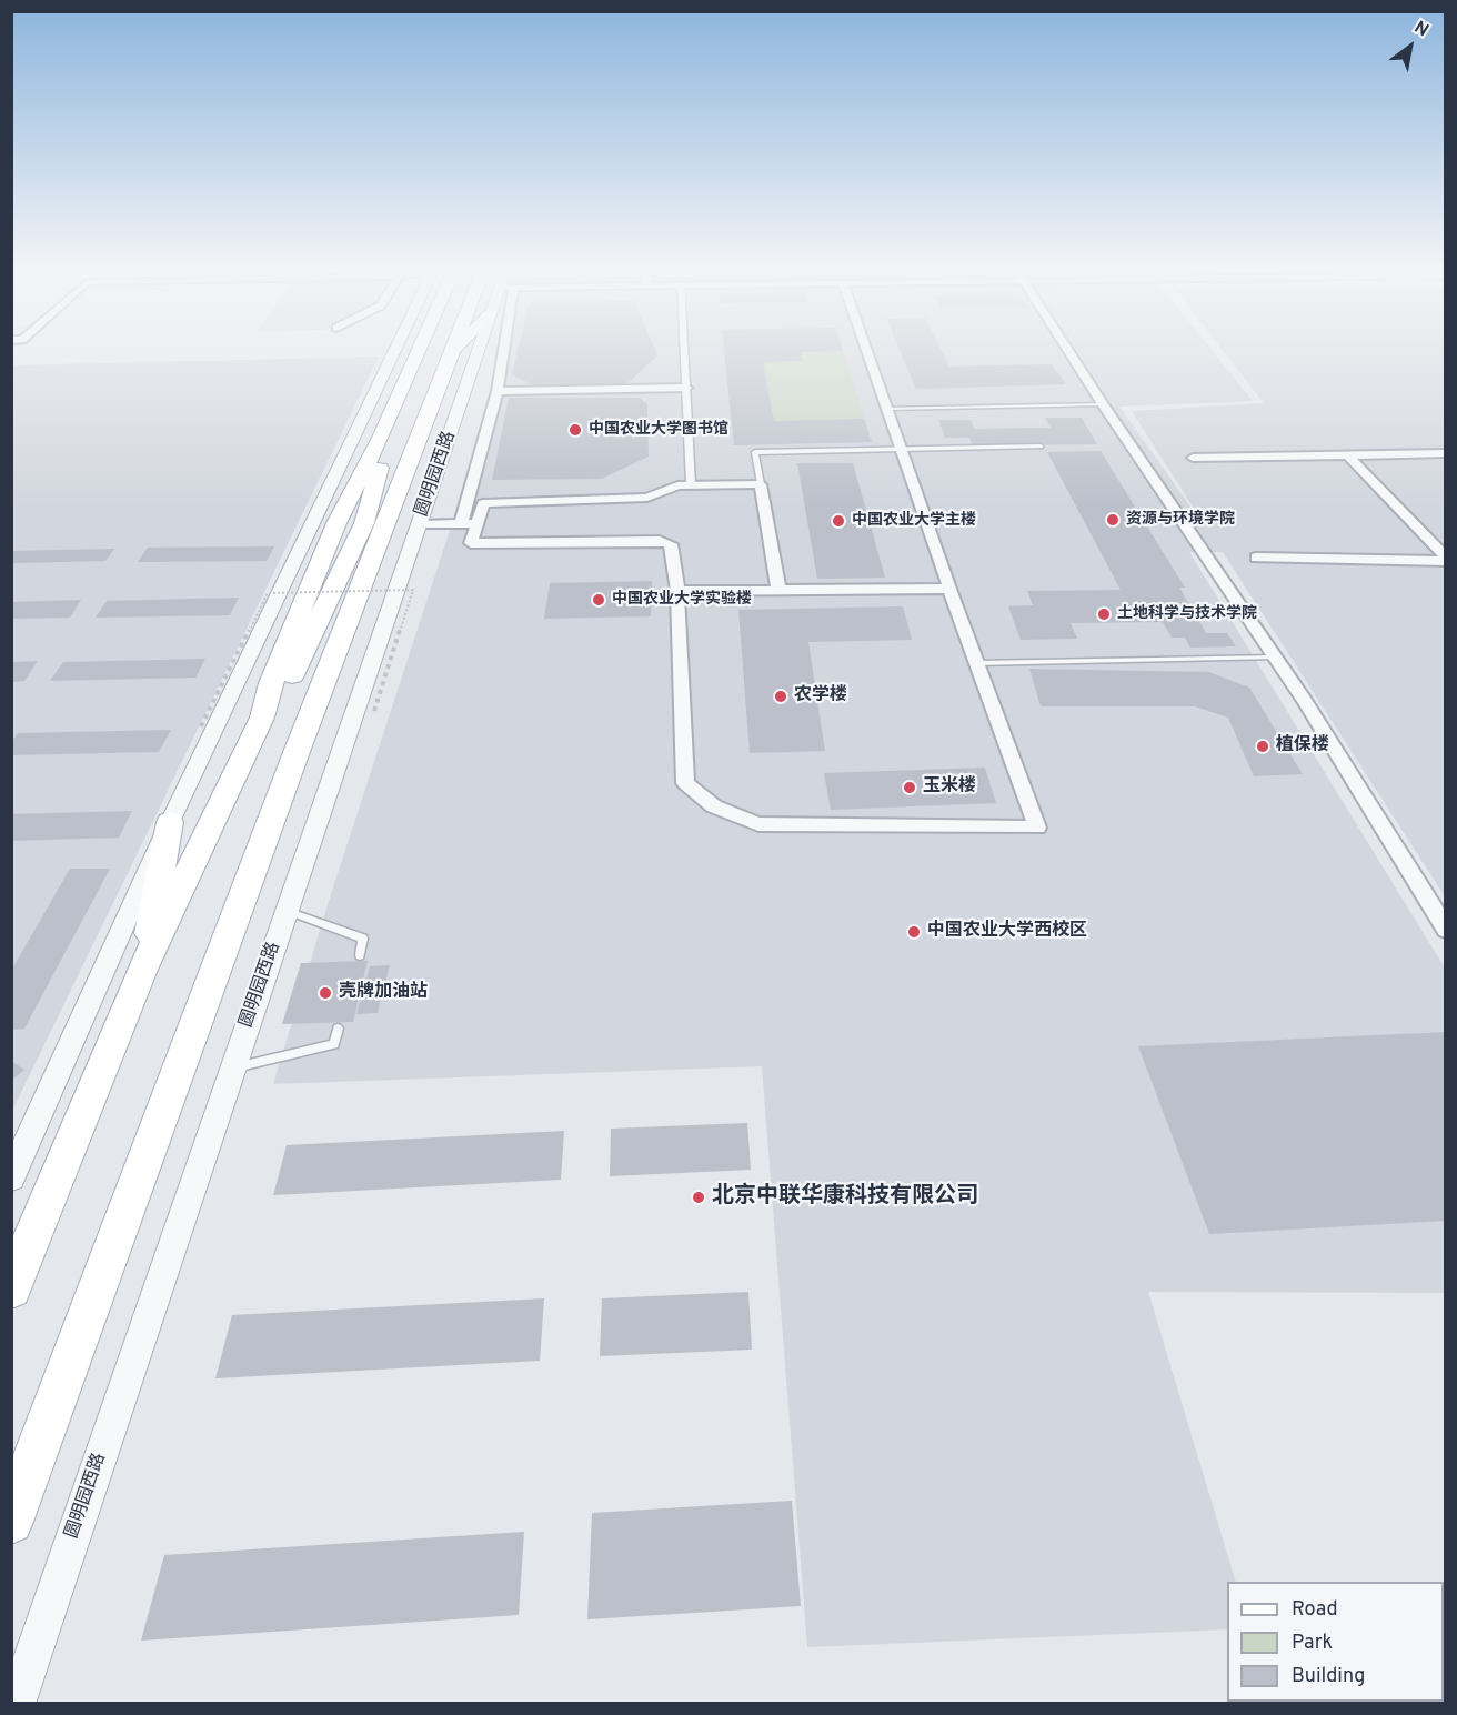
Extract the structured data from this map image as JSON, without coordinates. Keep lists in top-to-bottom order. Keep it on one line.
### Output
{"streets":{"main road":["圆明园西路"]},"places":["中国农业大学图书馆","资源与环境学院","中国农业大学主楼","中国农业大学实验楼","土地科学与技术学院","农学楼","植保楼","玉米楼","中国农业大学西校区","壳牌加油站","北京中联华康科技有限公司"],"legend":["Road","Park","Building"],"north":"top right"}
